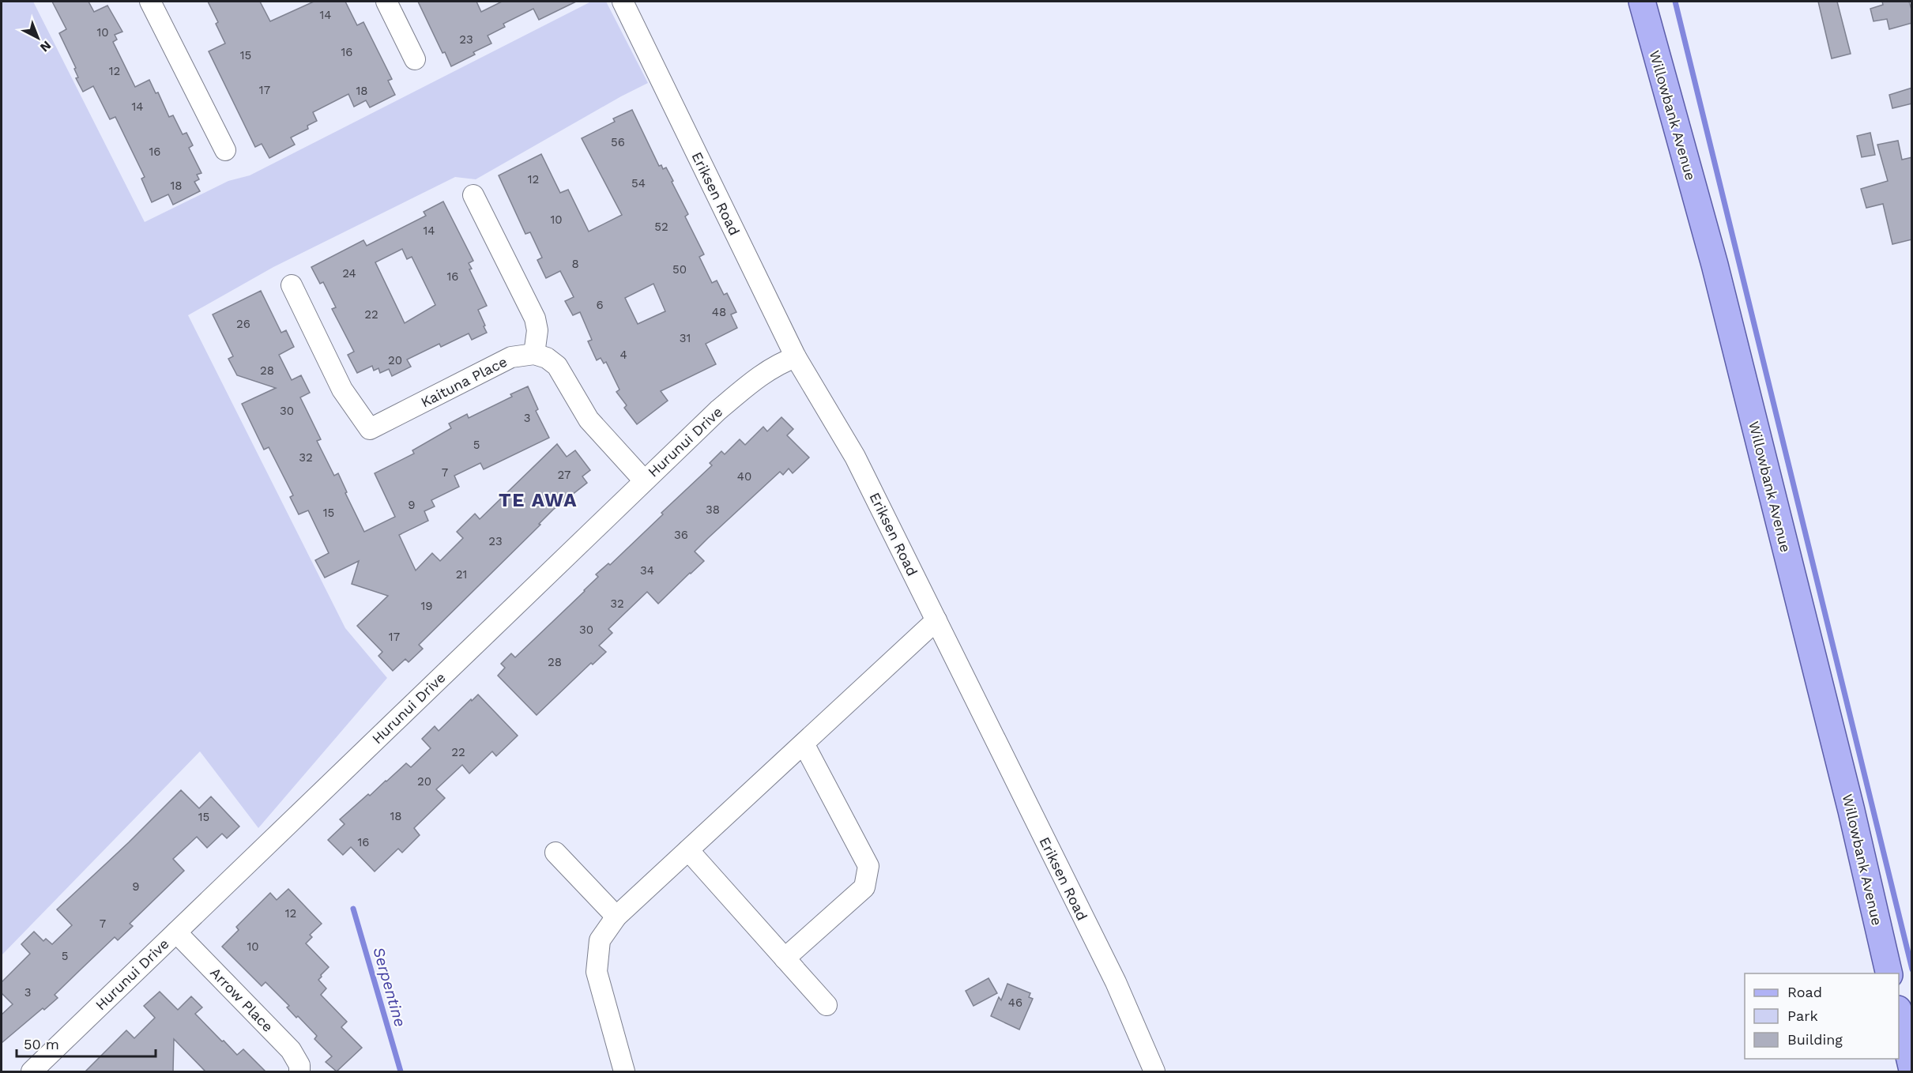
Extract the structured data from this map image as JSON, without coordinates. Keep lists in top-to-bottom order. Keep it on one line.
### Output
{"streets":{"main road":["Willowbank Avenue"],"street":["Eriksen Road","Kaituna Place","Hurunui Drive","Arrow Place"]},"crossings":[["Eriksen Road","Hurunui Drive"],["Hurunui Drive","Arrow Place"]],"districts":["TE AWA"],"water":["Serpentine"],"house_numbers":["14","10","23","16","15","12","17","18","14","56","16","12","54","18","10","52","14","8","50","24","16","6","48","22","26","31","4","20","28","30","3","5","32","7","27","40","9","38","15","36","23","34","21","32","19","30","17","28","22","20","18","15","16","9","12","7","10","5","3","46"],"legend":["Road","Park","Building"],"scale_bar":"50 m","north":"bottom right"}
